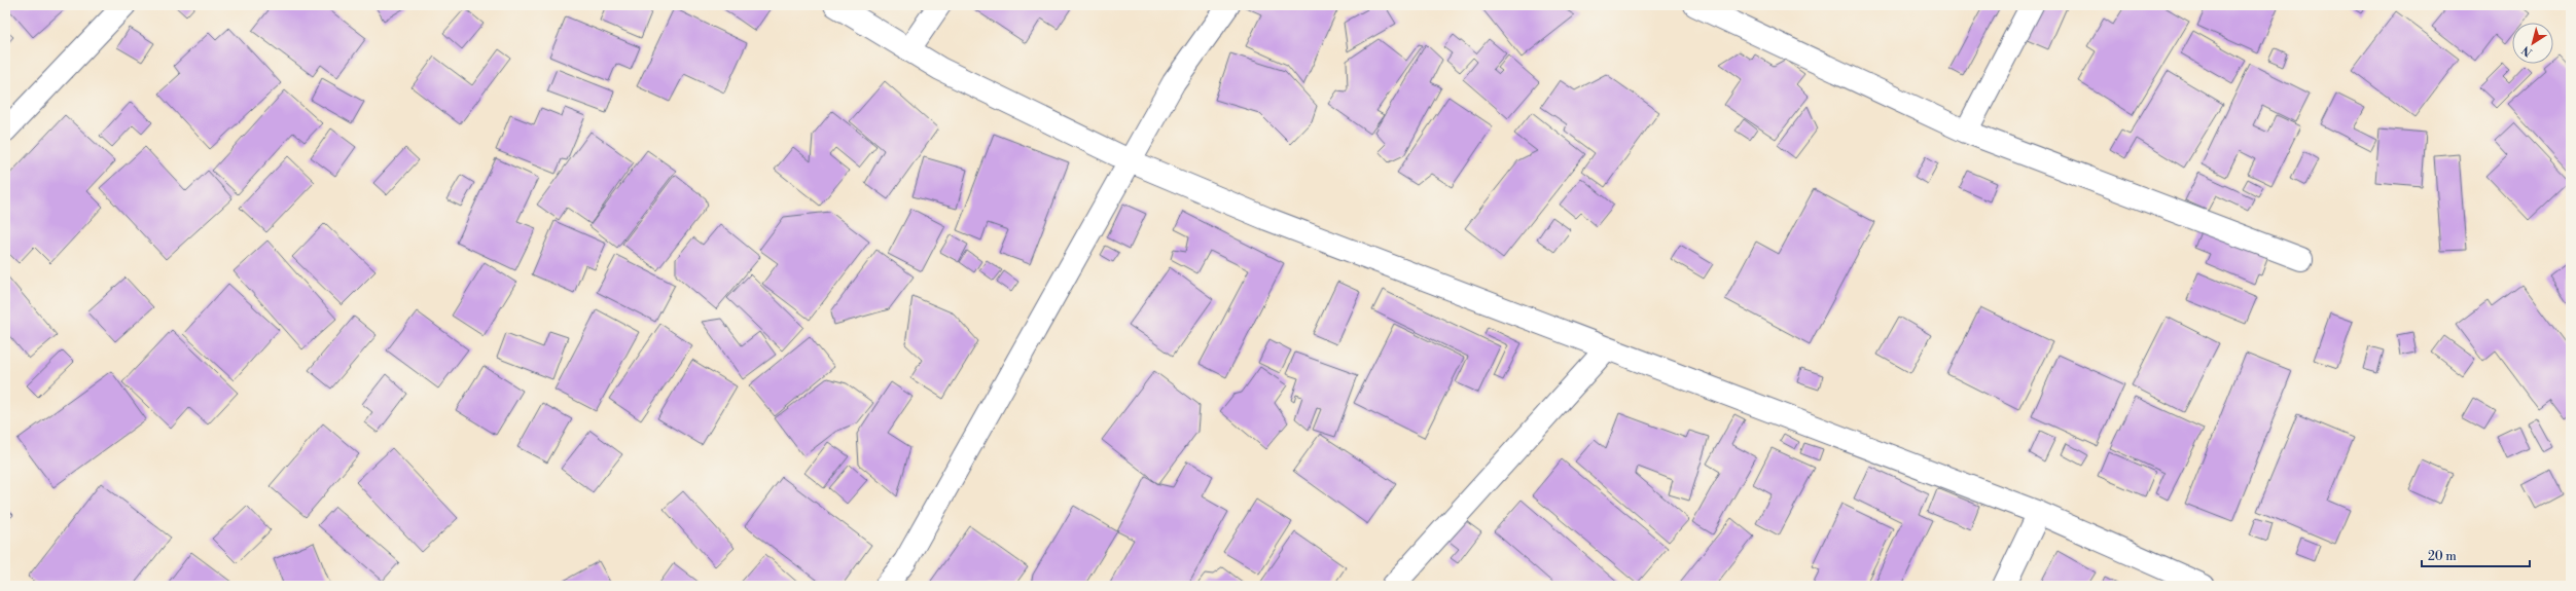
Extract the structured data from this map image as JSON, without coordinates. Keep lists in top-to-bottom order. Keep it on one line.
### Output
{"scale_bar":"20 m","north":"bottom left"}
